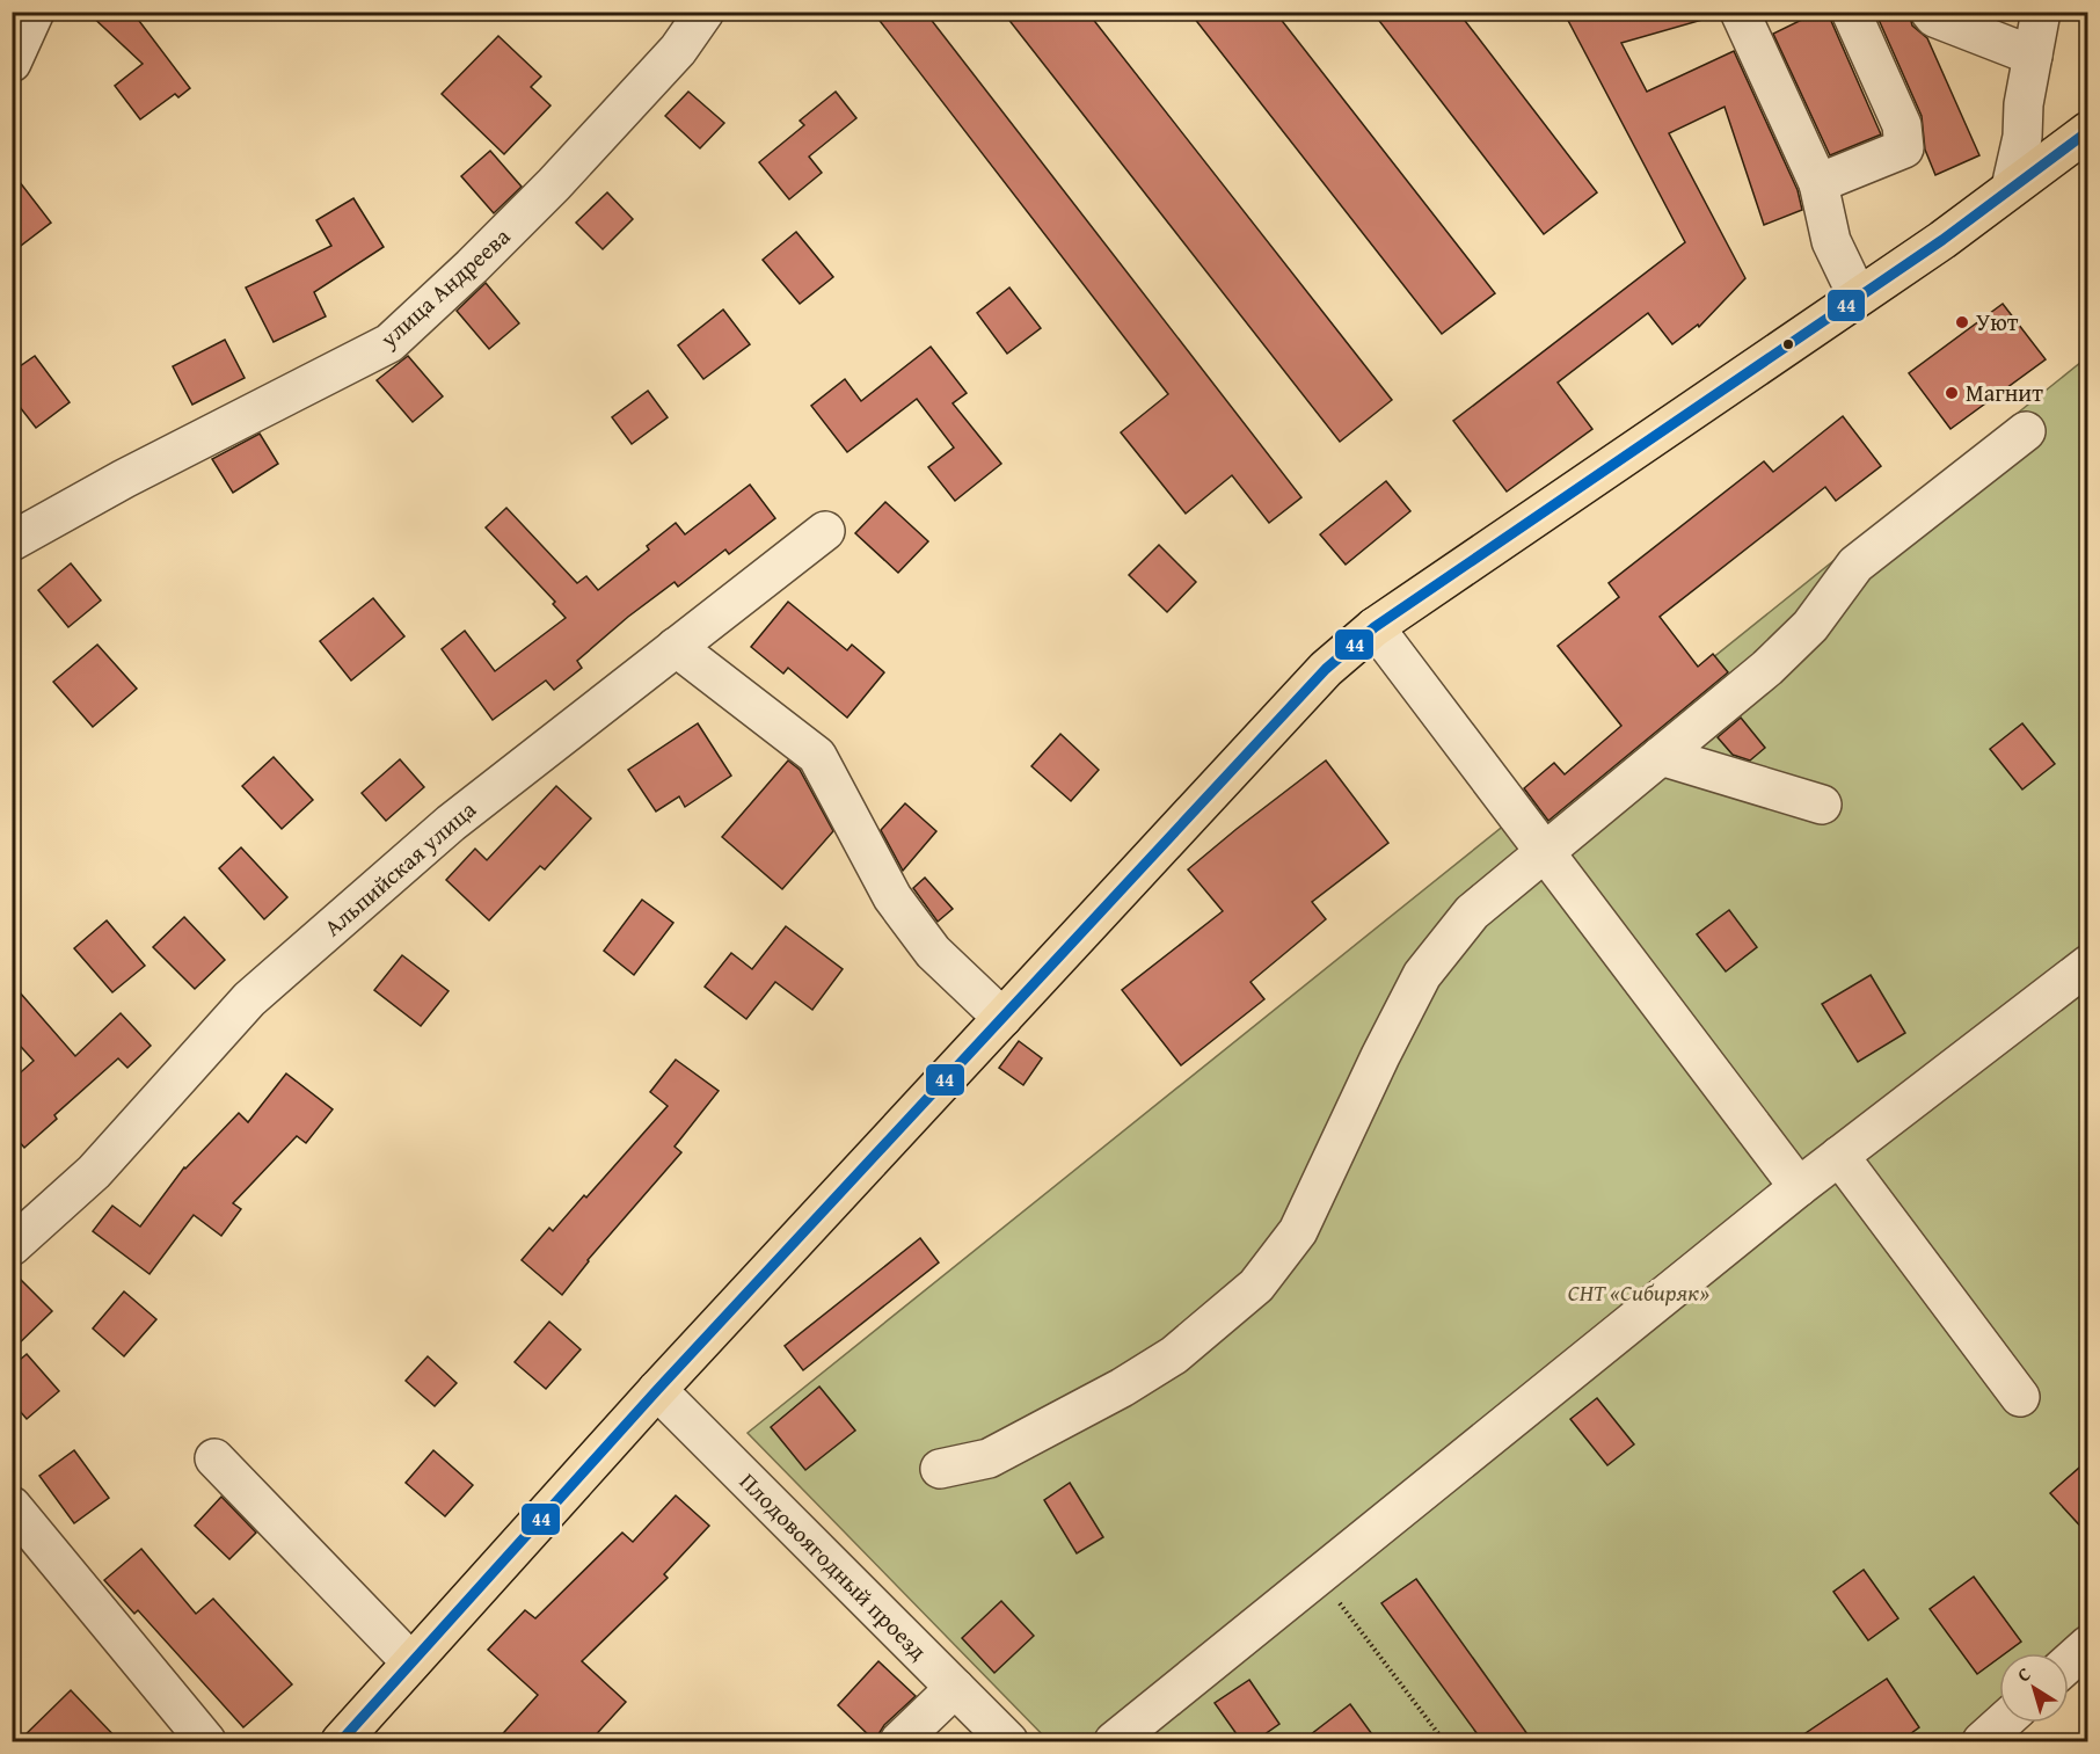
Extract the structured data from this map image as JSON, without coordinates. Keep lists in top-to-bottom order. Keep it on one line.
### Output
{"streets":{"street":["улица Андреева","Альпийская улица","Плодовоягодный проезд"]},"parks":["СНТ «Сибиряк»"],"places":["Уют","Магнит"],"lines":["transit line 44"],"north":"top left"}
